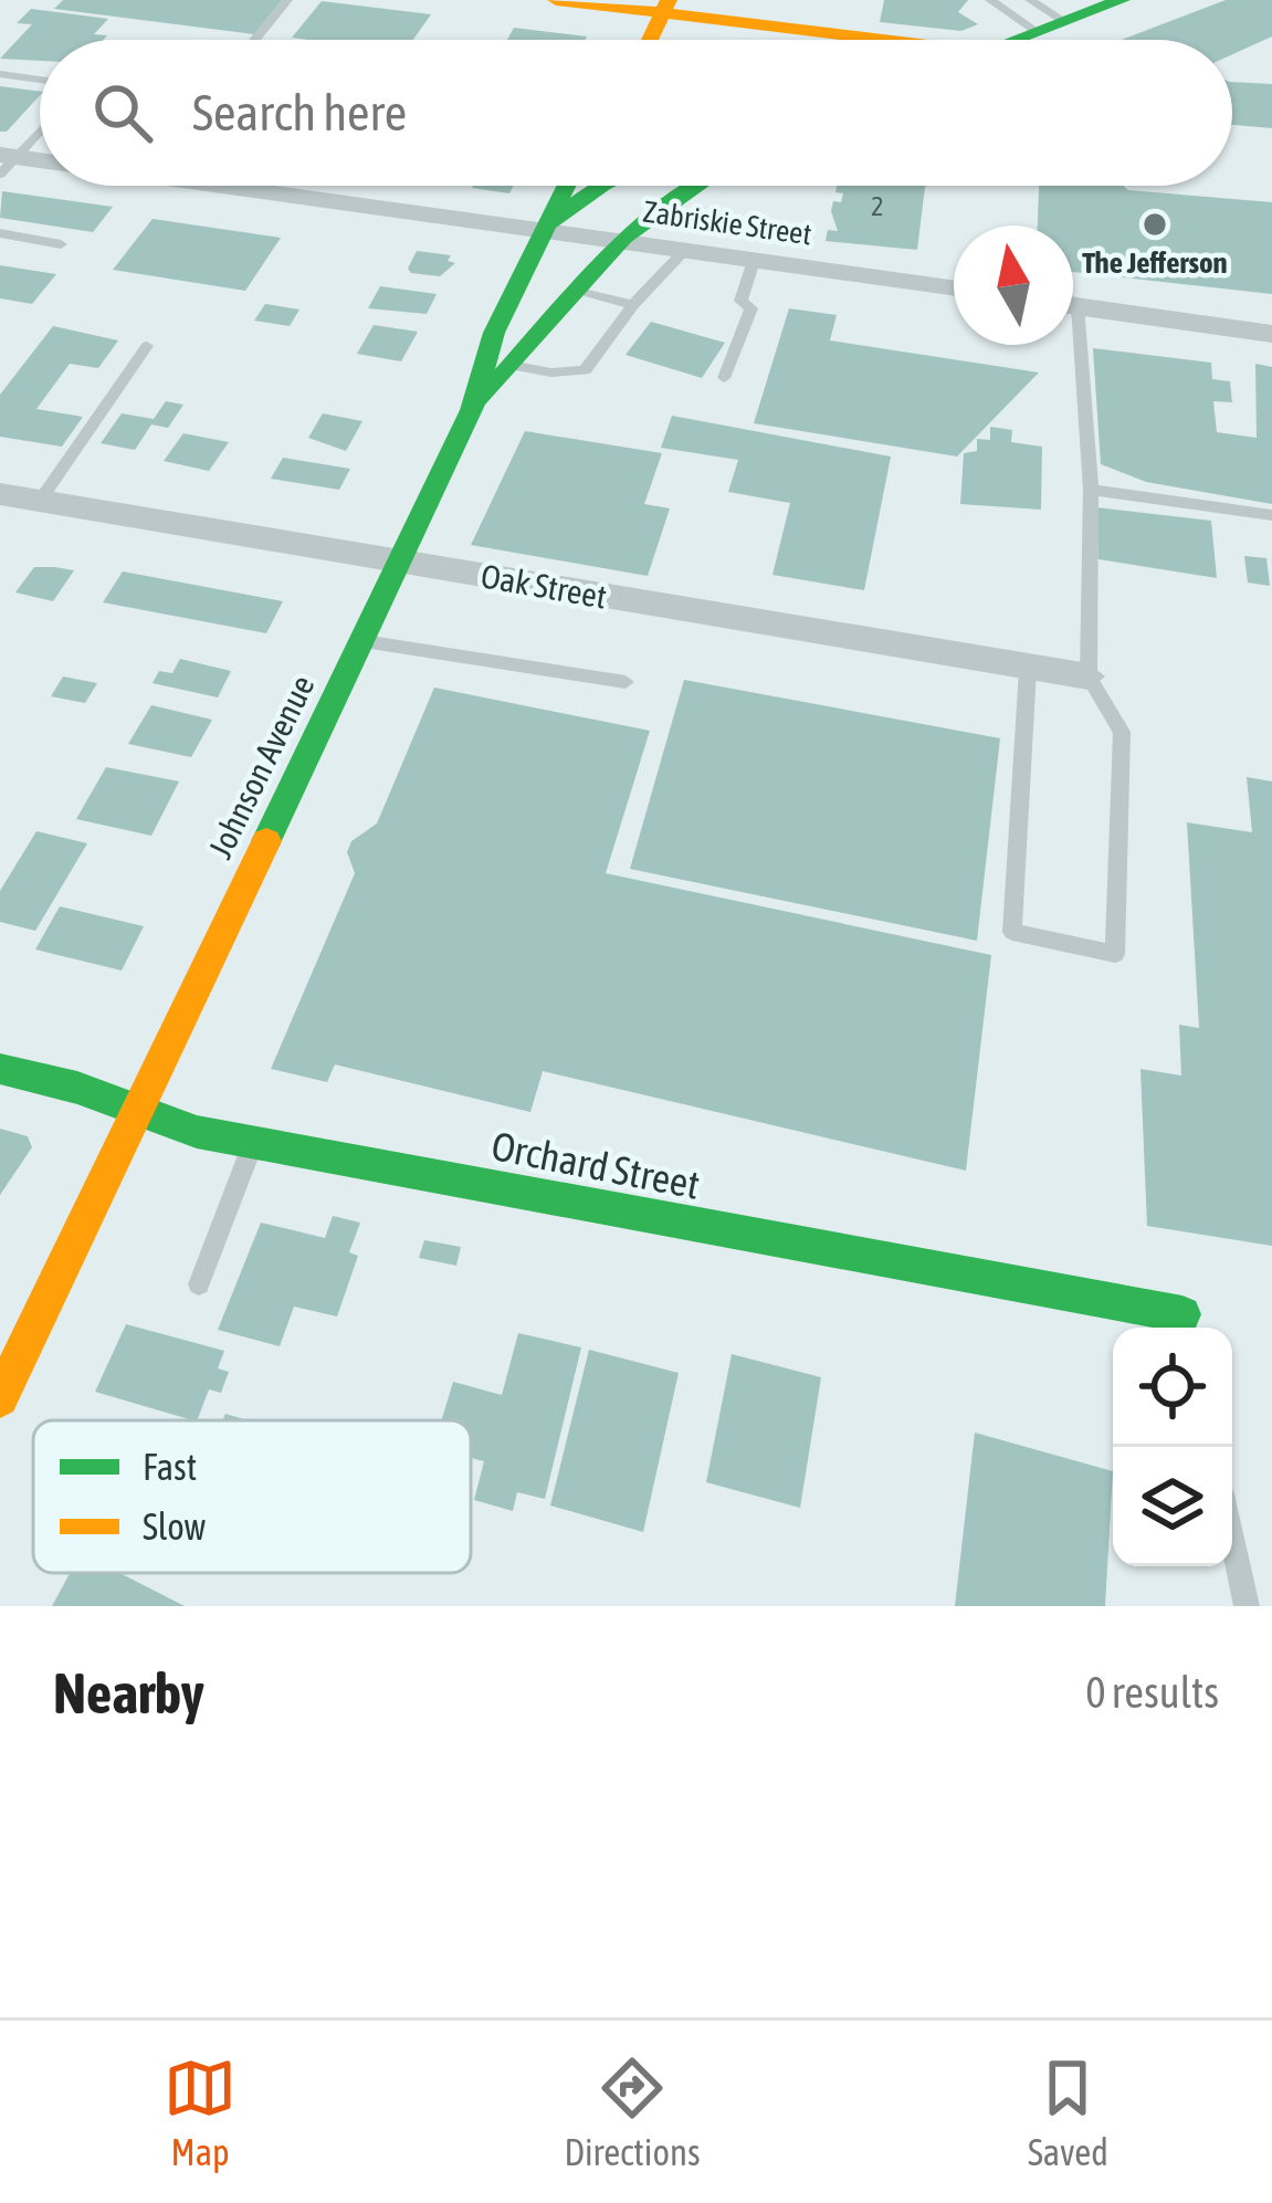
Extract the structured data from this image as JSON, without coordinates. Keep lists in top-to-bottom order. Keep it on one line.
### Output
{"streets":{"main road":["Johnson Avenue","Orchard Street"],"street":["Zabriskie Street","Oak Street"]},"crossings":[["Zabriskie Street","Johnson Avenue"],["Oak Street","Johnson Avenue"],["Johnson Avenue","Orchard Street"]],"places":["The Jefferson"],"house_numbers":["2"],"legend":["Fast","Slow"],"north":"top","page":{"search":"Search here","heading":["Nearby","0 results"],"nav":["Map","Directions","Saved"]}}
